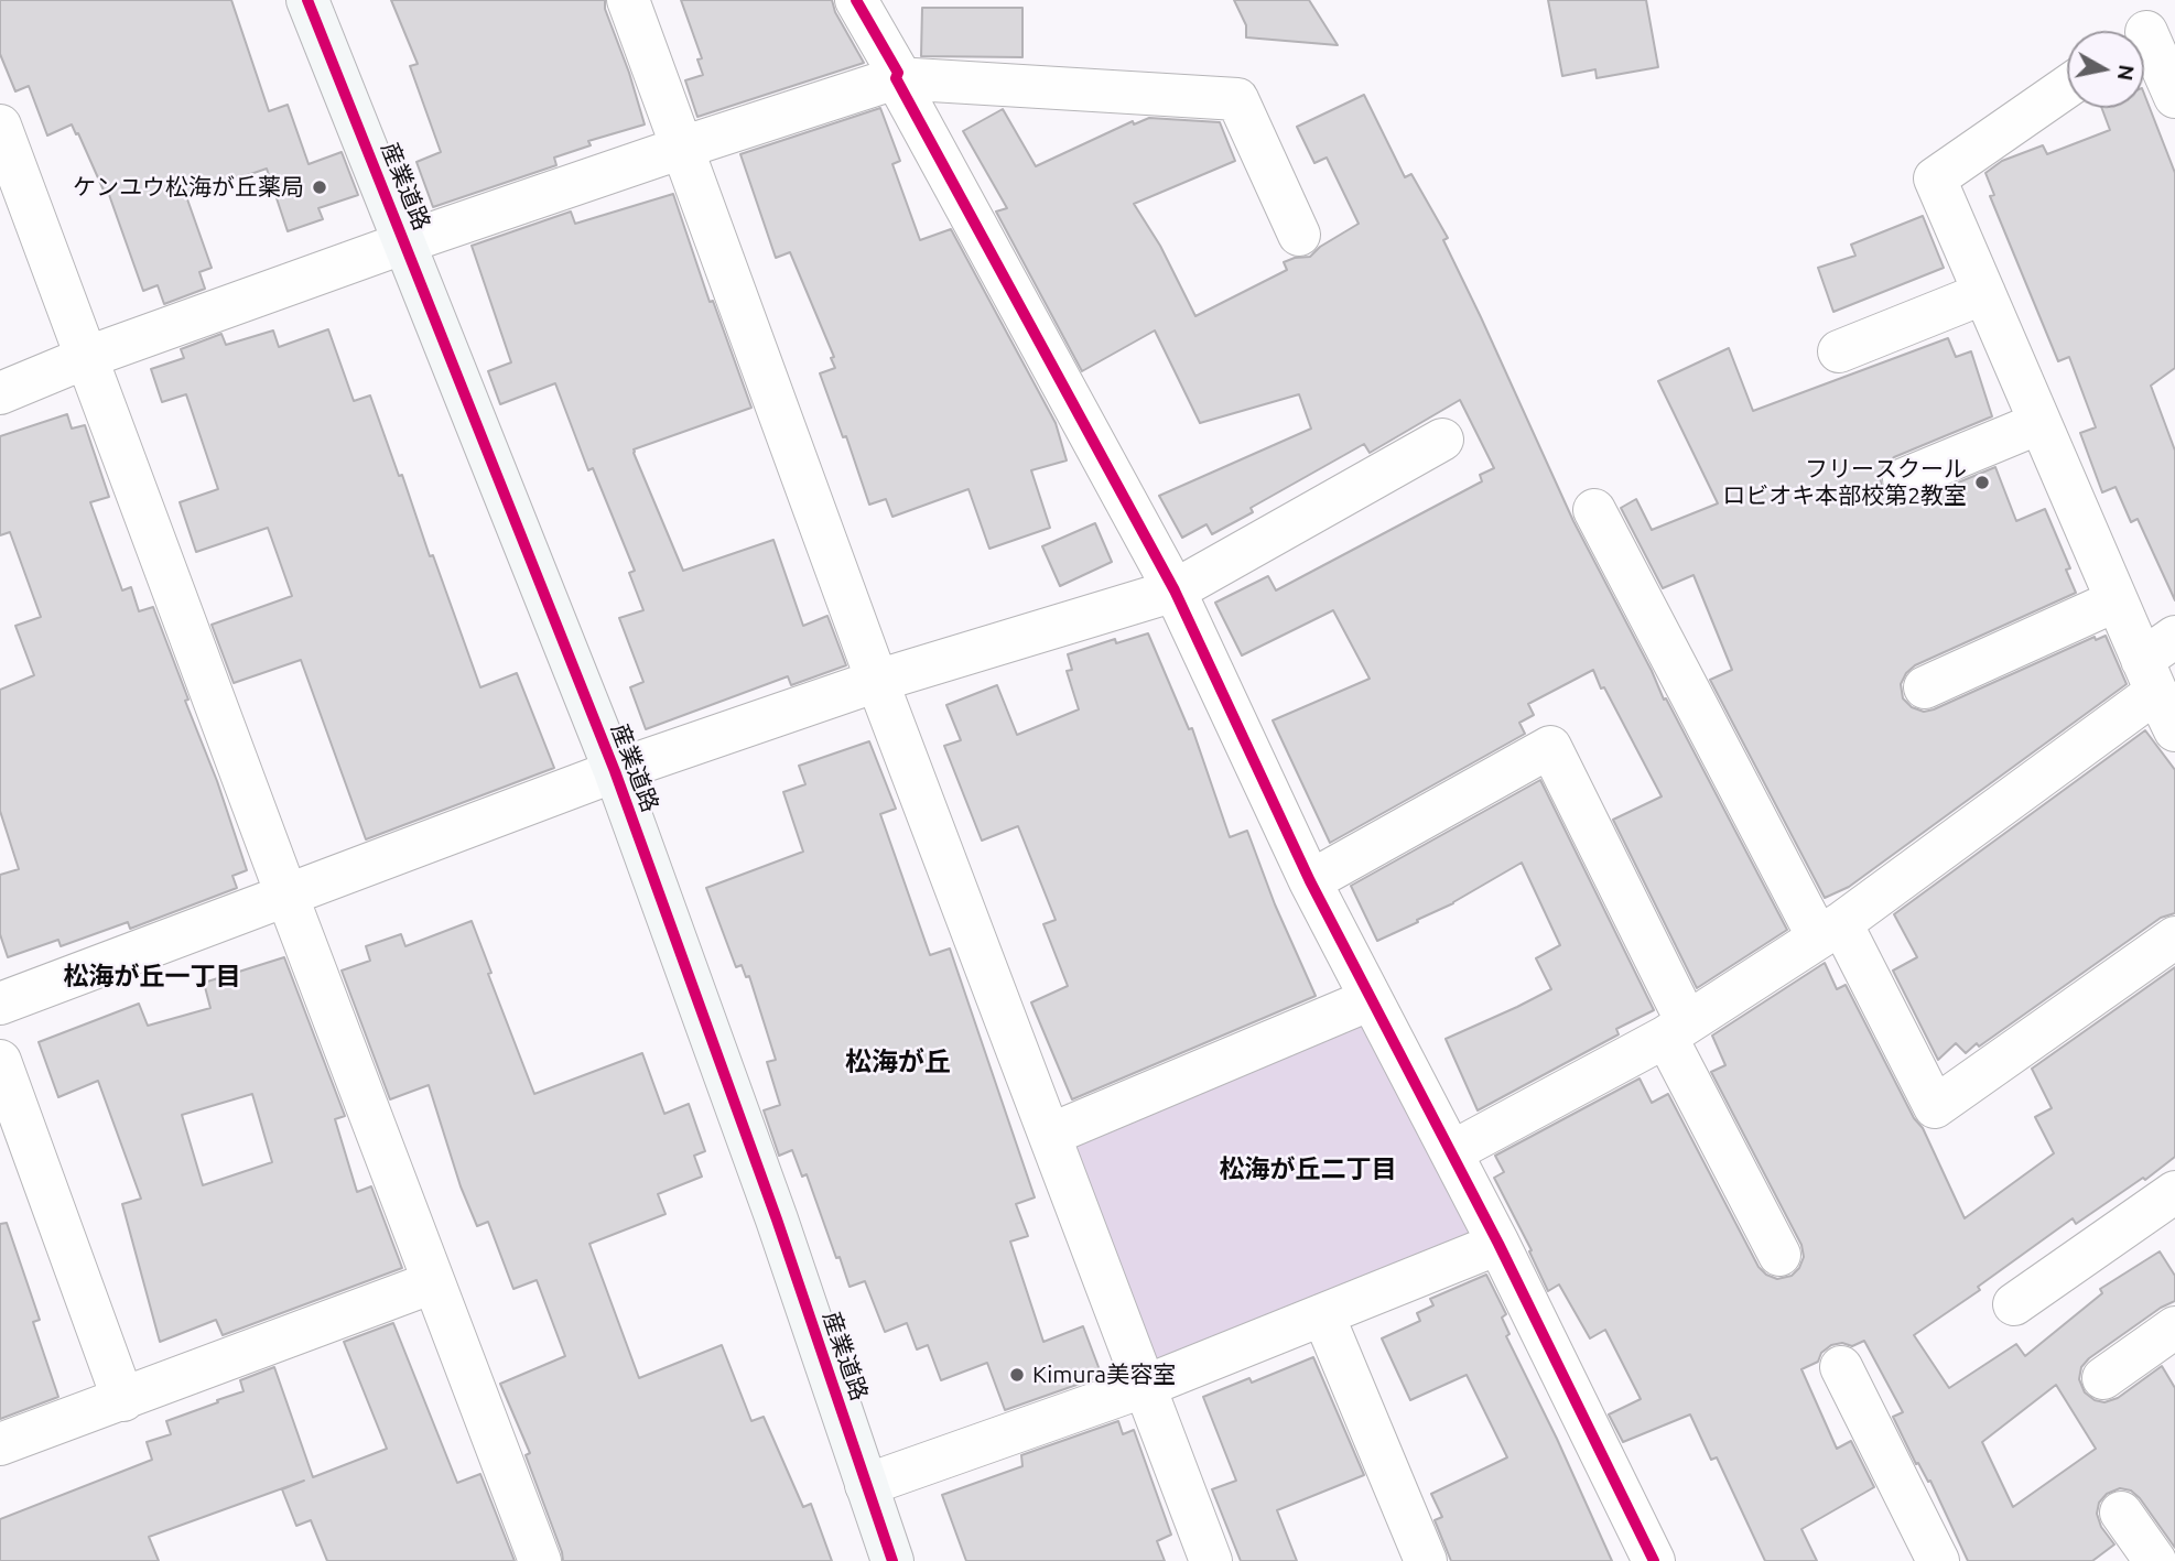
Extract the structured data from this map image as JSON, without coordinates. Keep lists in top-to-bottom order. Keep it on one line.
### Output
{"streets":{"street":["産業道路"]},"districts":["松海が丘一丁目","松海が丘","松海が丘二丁目"],"places":["ケンユウ松海が丘薬局","フリースクール ロビオキ本部校第2教室","Kimura美容室"],"north":"right"}
